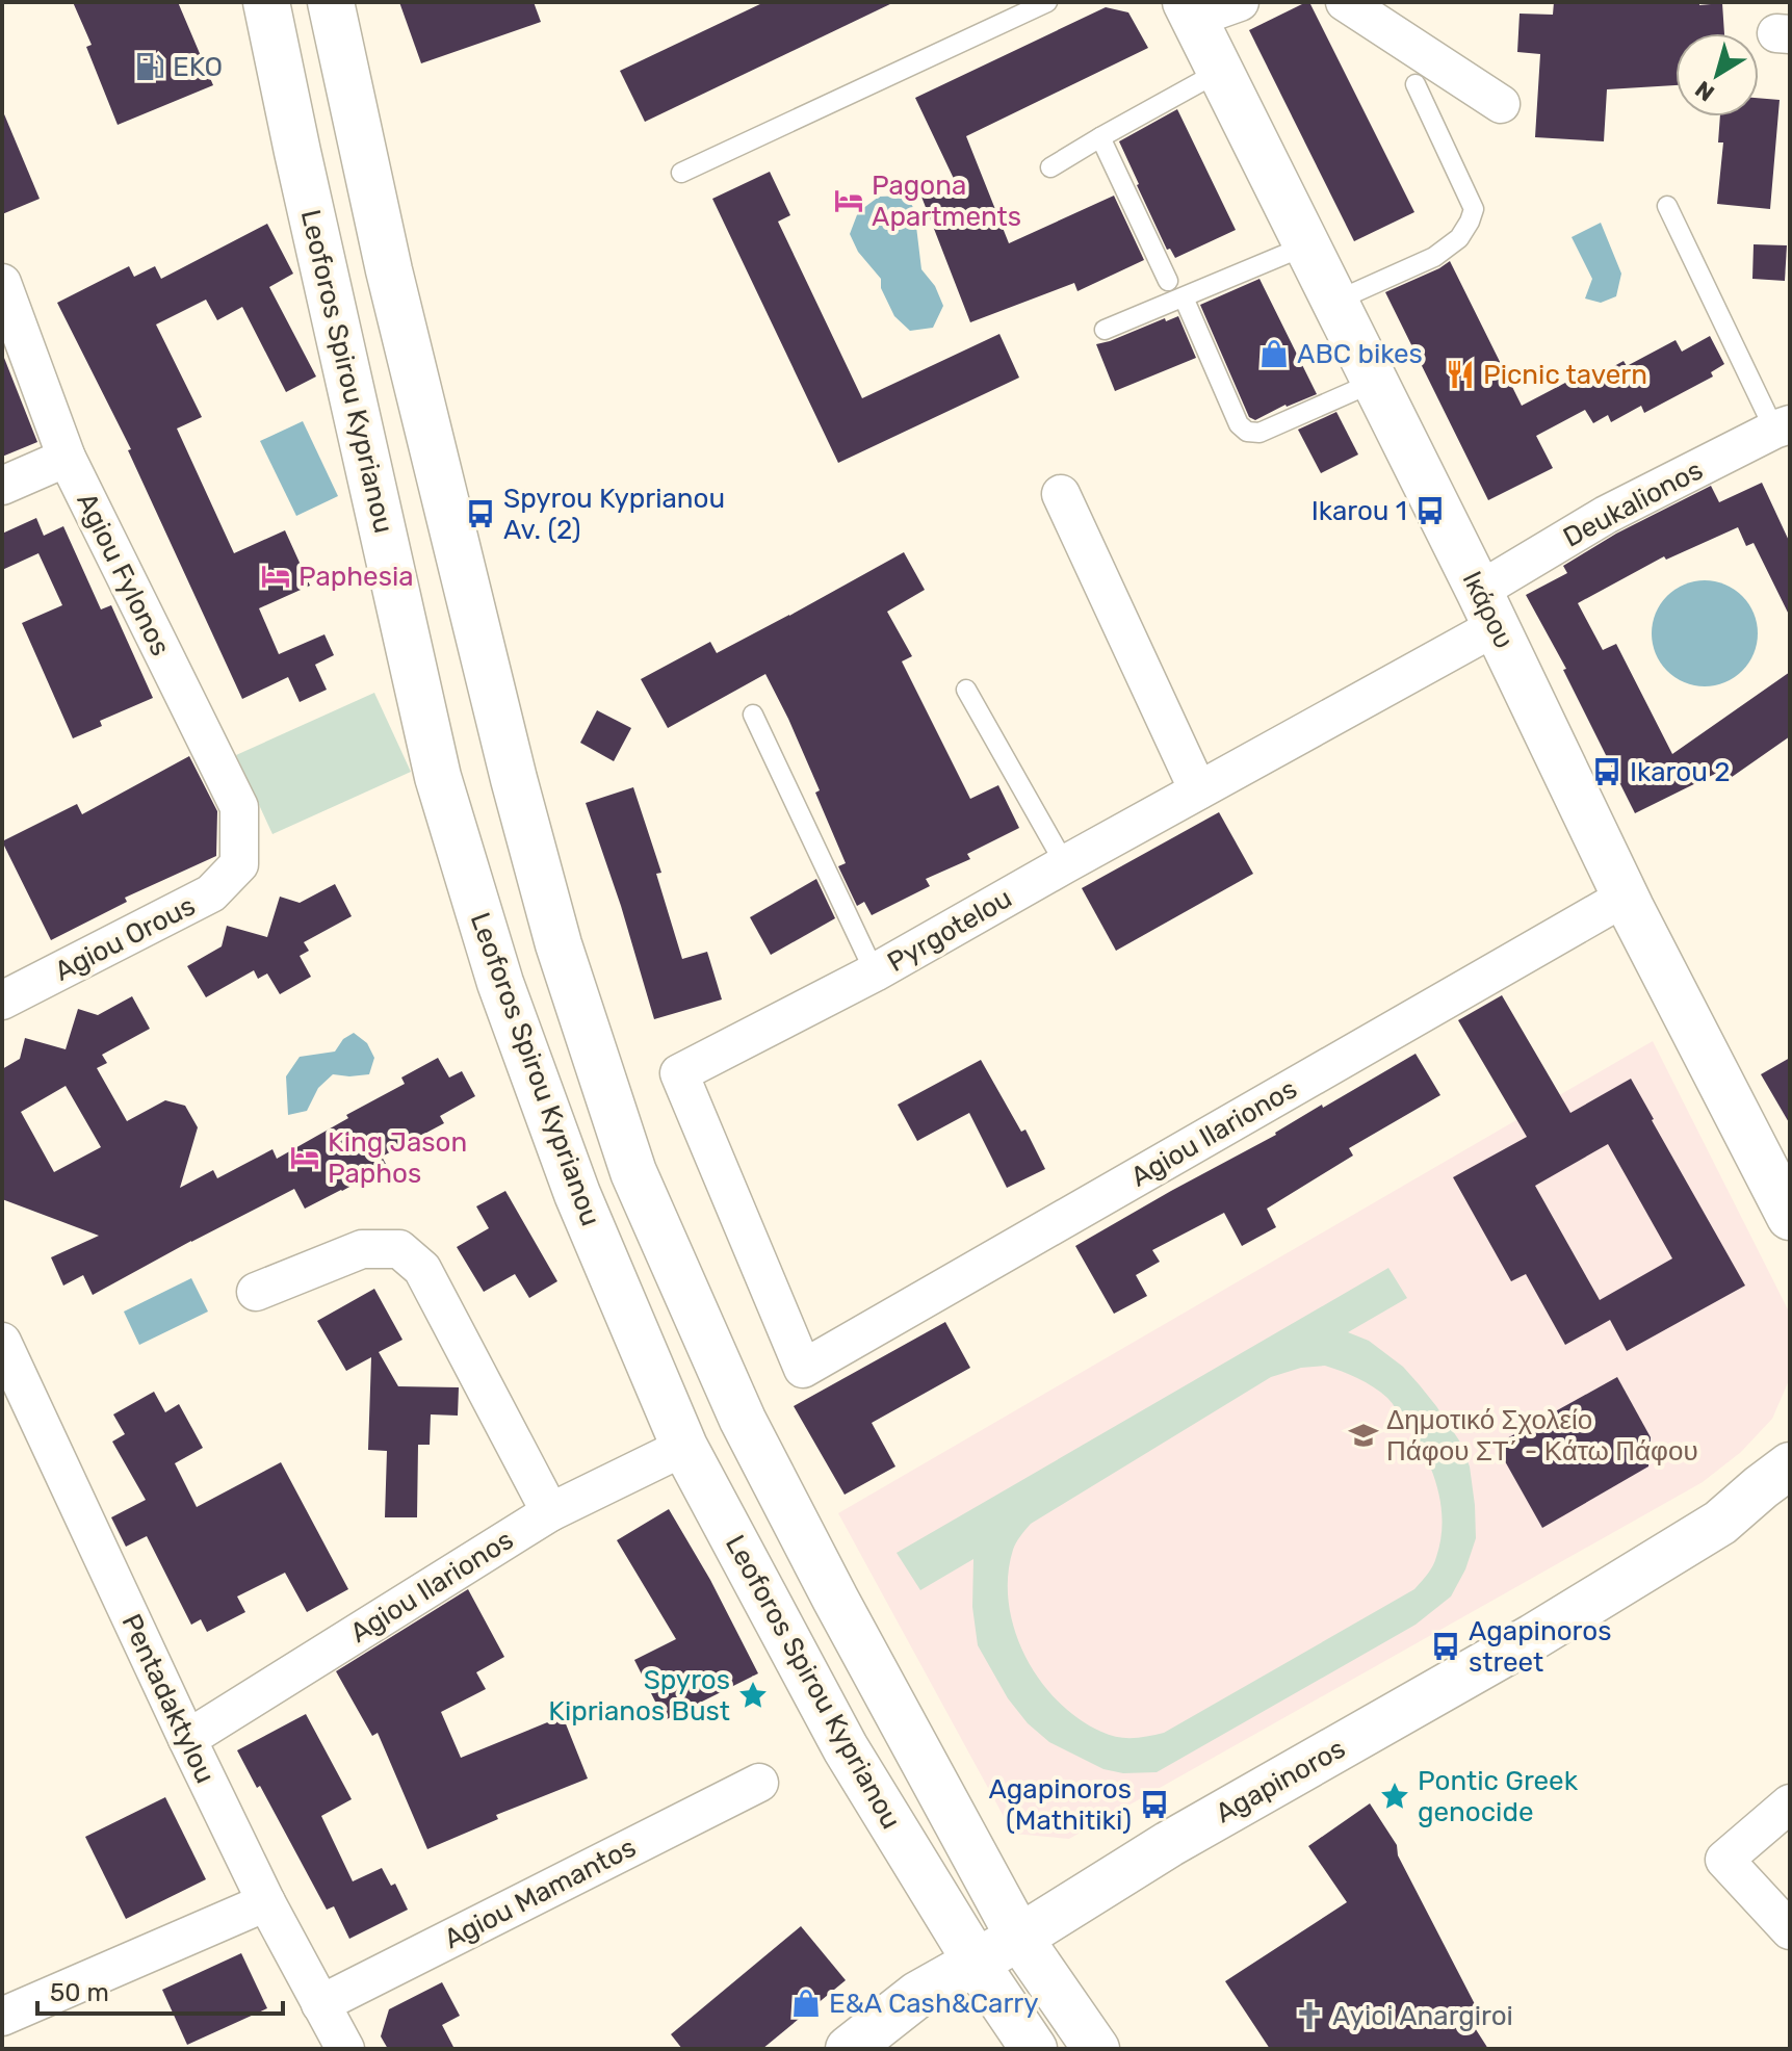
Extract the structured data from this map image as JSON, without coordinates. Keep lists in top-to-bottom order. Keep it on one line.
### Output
{"streets":{"main road":["Leoforos Spirou Kyprianou","Ικάρου","Agapinoros"],"street":["Deukalionos","Agiou Fylonos","Pyrgotelou","Agiou Orous","Agiou Ilarionos","Pentadaktylou","Agiou Mamantos"]},"crossings":[["Leoforos Spirou Kyprianou","Agiou Ilarionos"],["Leoforos Spirou Kyprianou","Agapinoros"],["Deukalionos","Ικάρου"],["Deukalionos","Pyrgotelou"],["Agiou Fylonos","Agiou Orous"],["Ικάρου","Pyrgotelou"],["Ικάρου","Agiou Ilarionos"],["Pyrgotelou","Agiou Ilarionos"],["Agiou Ilarionos","Pentadaktylou"],["Pentadaktylou","Agiou Mamantos"]],"places":{"fuel station":["EKO"],"hotel":["Pagona Apartments","Paphesia","King Jason Paphos"],"shop":["ABC bikes","E&A Cash&Carry"],"restaurant":["Picnic tavern"],"bus stop":["Ikarou 1","Spyrou Kyprianou Av. (2)","Ikarou 2","Agapinoros street","Agapinoros (Mathitiki)"],"school or university":["Δημοτικό Σχολείο Πάφου ΣΤ΄ - Κάτω Πάφου"],"place":["Spyros Kiprianos Bust","Pontic Greek genocide"],"church":["Ayioi Anargiroi"]},"scale_bar":"50 m","north":"bottom left"}
